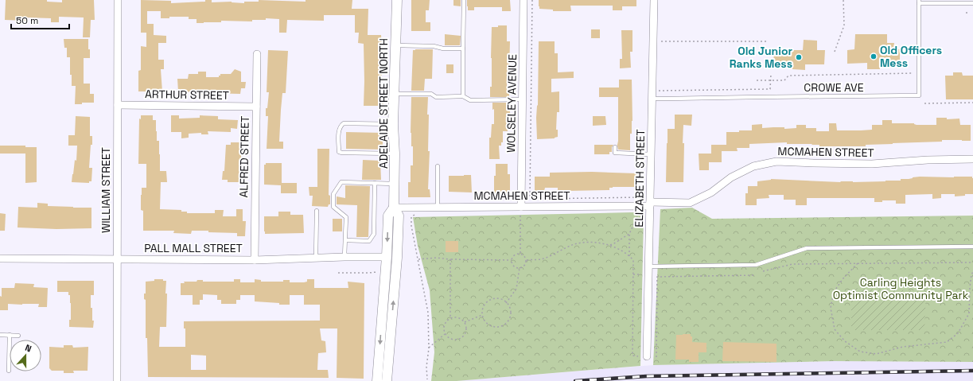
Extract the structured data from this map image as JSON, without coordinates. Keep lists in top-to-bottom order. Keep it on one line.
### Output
{"streets":{"main road":["ADELAIDE STREET NORTH"],"street":["ARTHUR STREET","WOLSELEY AVENUE","MCMAHEN STREET","ALFRED STREET","ELIZABETH STREET","WILLIAM STREET","PALL MALL STREET"],"lane":["CROWE AVE"]},"crossings":[["CROWE AVE","ELIZABETH STREET"],["ARTHUR STREET","ALFRED STREET"],["ARTHUR STREET","WILLIAM STREET"],["ADELAIDE STREET NORTH","MCMAHEN STREET"],["ADELAIDE STREET NORTH","PALL MALL STREET"],["WOLSELEY AVENUE","MCMAHEN STREET"],["MCMAHEN STREET","ELIZABETH STREET"],["ALFRED STREET","PALL MALL STREET"],["WILLIAM STREET","PALL MALL STREET"]],"parks":["Carling Heights Optimist Community Park"],"places":["Old Officers Mess","Old Junior Ranks Mess"],"scale_bar":"50 m","north":"top"}
